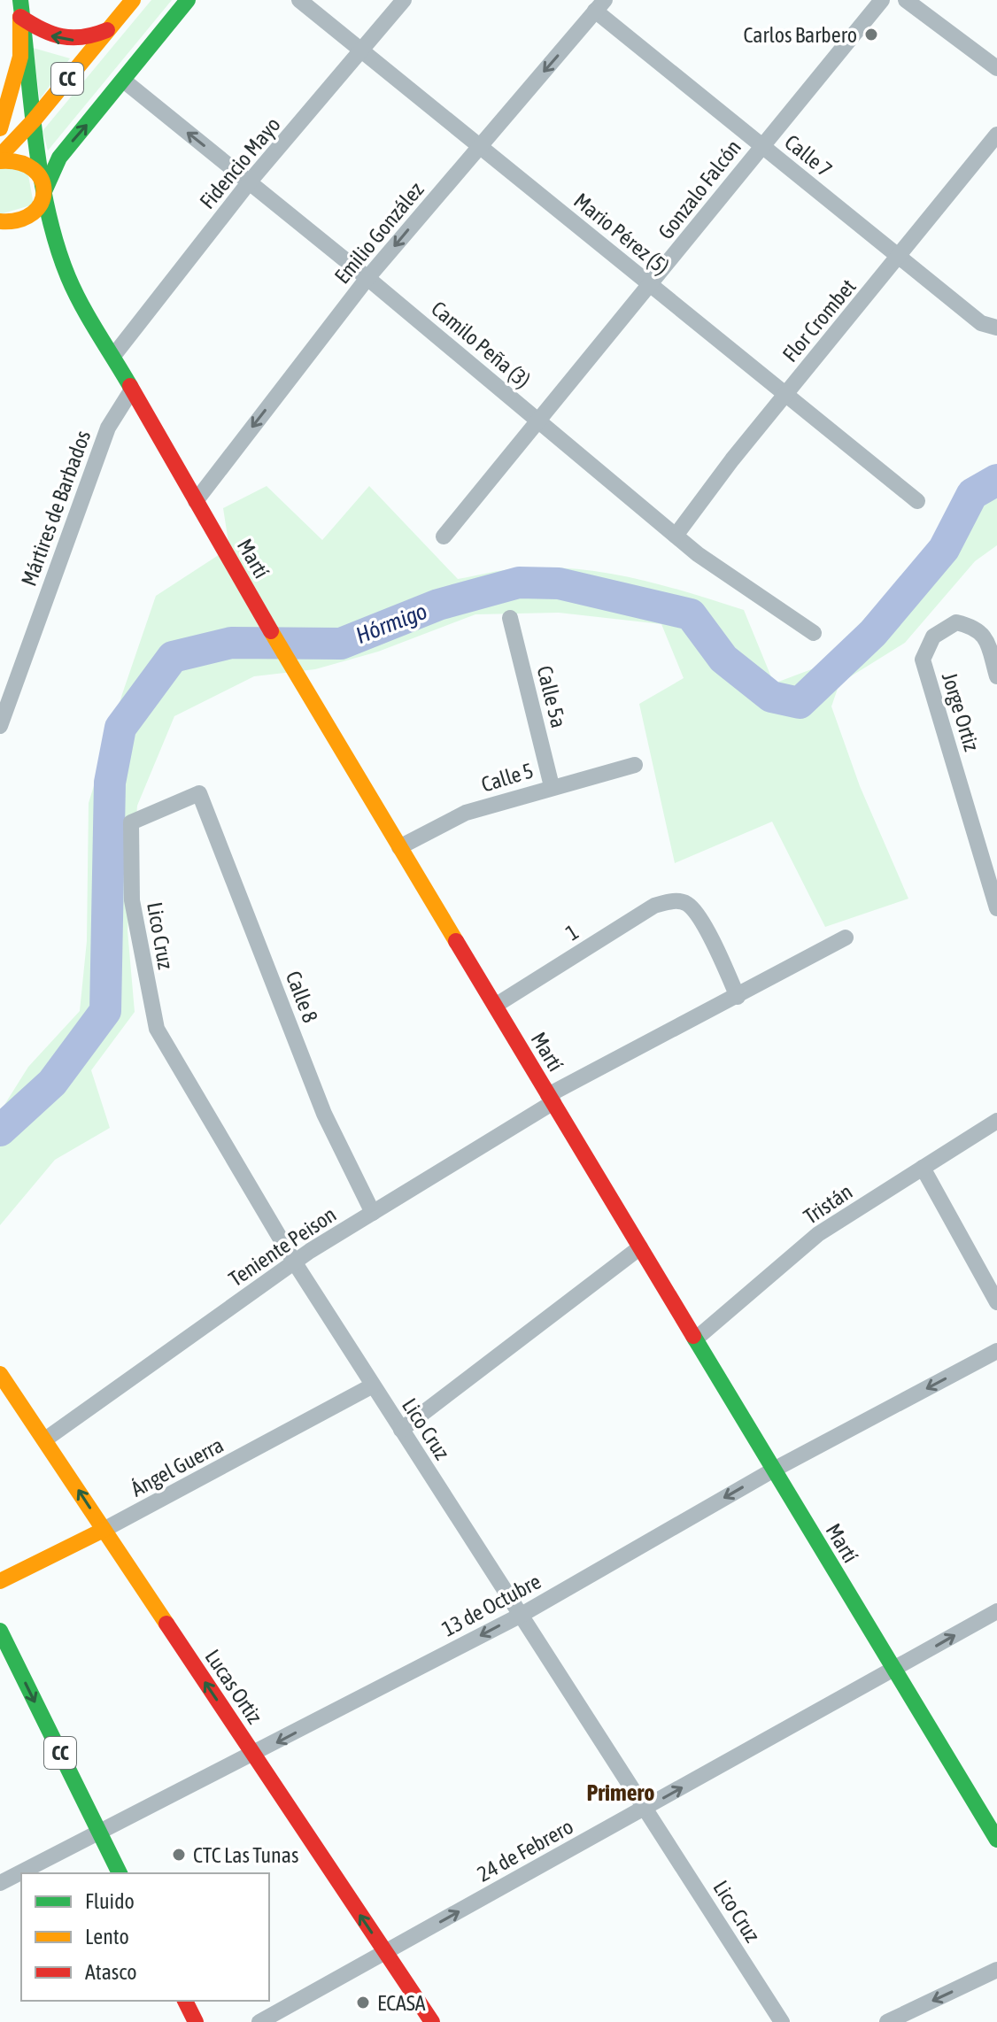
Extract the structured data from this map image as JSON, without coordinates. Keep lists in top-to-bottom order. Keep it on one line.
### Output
{"streets":{"main road":["CC","Martí","Ángel Guerra","Lucas Ortiz"],"street":["Calle 7","Fidencio Mayo","Gonzalo Falcón","Emilio González","Mario Pérez (5)","Flor Crombet","Camilo Peña (3)","Mártires de Barbados","Calle 5a","Jorge Ortiz","Calle 5","1","Lico Cruz","Calle 8","Tristán","Teniente Peison","13 de Octubre","24 de Febrero"]},"crossings":[["CC","Martí"],["CC","13 de Octubre"],["Calle 7","Gonzalo Falcón"],["Calle 7","Emilio González"],["Calle 7","Flor Crombet"],["Fidencio Mayo","Mario Pérez (5)"],["Fidencio Mayo","Camilo Peña (3)"],["Fidencio Mayo","Martí"],["Gonzalo Falcón","Mario Pérez (5)"],["Gonzalo Falcón","Camilo Peña (3)"],["Emilio González","Mario Pérez (5)"],["Emilio González","Camilo Peña (3)"],["Emilio González","Martí"],["Mario Pérez (5)","Flor Crombet"],["Flor Crombet","Camilo Peña (3)"],["Mártires de Barbados","Martí"],["Martí","Calle 5"],["Martí","1"],["Martí","Tristán"],["Martí","Teniente Peison"],["Martí","13 de Octubre"],["Martí","24 de Febrero"],["Calle 5a","Calle 5"],["1","Teniente Peison"],["Lico Cruz","Calle 8"],["Lico Cruz","Teniente Peison"],["Lico Cruz","Ángel Guerra"],["Lico Cruz","13 de Octubre"],["Lico Cruz","24 de Febrero"],["Calle 8","Teniente Peison"],["Teniente Peison","Lucas Ortiz"],["Ángel Guerra","Lucas Ortiz"],["13 de Octubre","Lucas Ortiz"],["Lucas Ortiz","24 de Febrero"]],"one_way":["Emilio González","13 de Octubre","Lucas Ortiz","24 de Febrero"],"districts":["Primero"],"water":["Hórmigo"],"places":["Carlos Barbero","CTC Las Tunas","ECASA"],"legend":["Fluido","Lento","Atasco"]}
